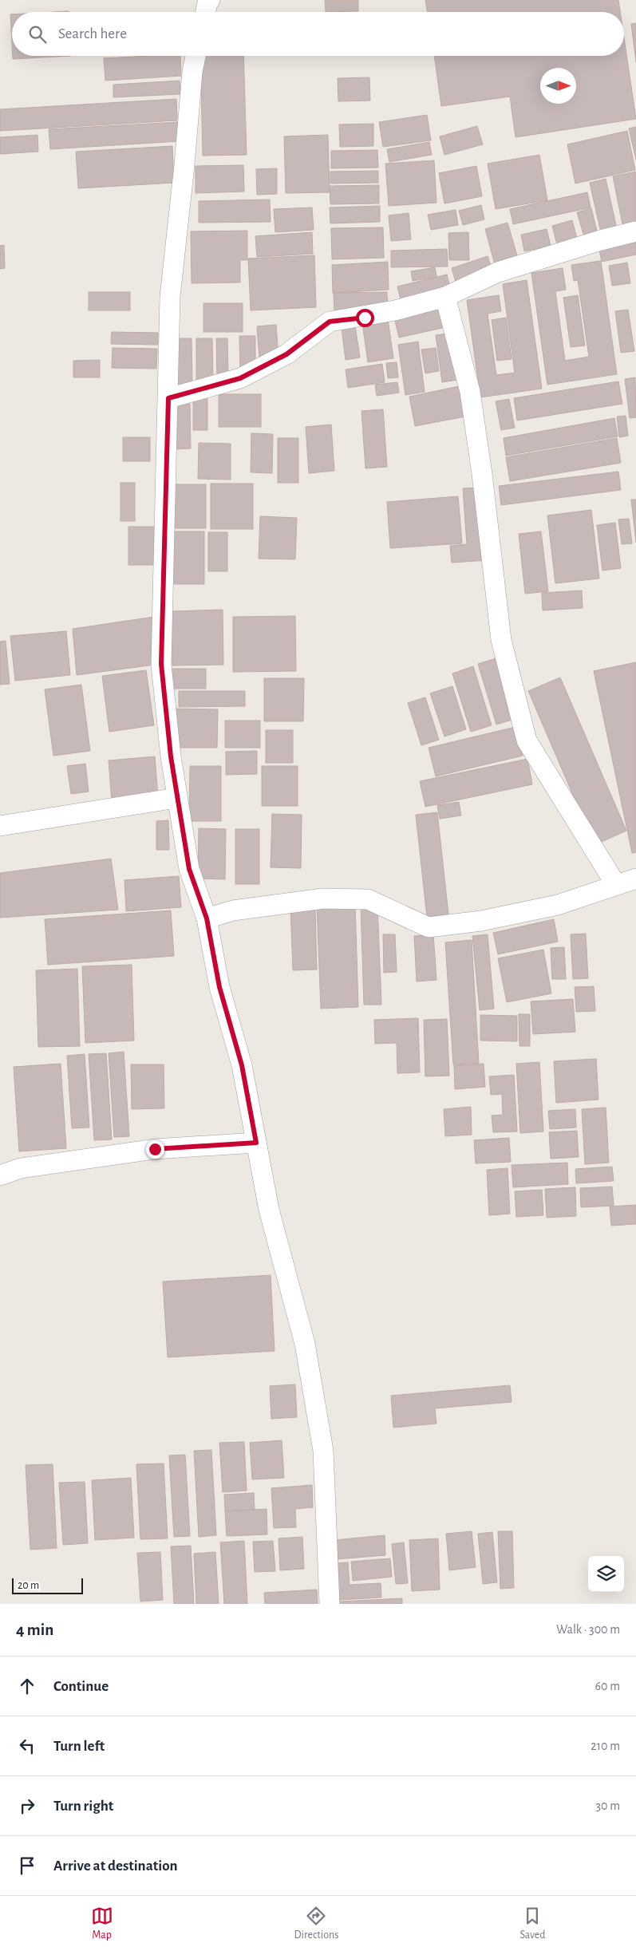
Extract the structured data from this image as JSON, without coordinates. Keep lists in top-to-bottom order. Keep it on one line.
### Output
{"scale_bar":"20 m","north":"right","page":{"search":"Search here","scale":"20 m","heading":["4 min","Walk · 300 m"],"list":[["Continue","60 m"],["Turn left","210 m"],["Turn right","30 m"],"Arrive at destination"],"nav":["Map","Directions","Saved"]}}
